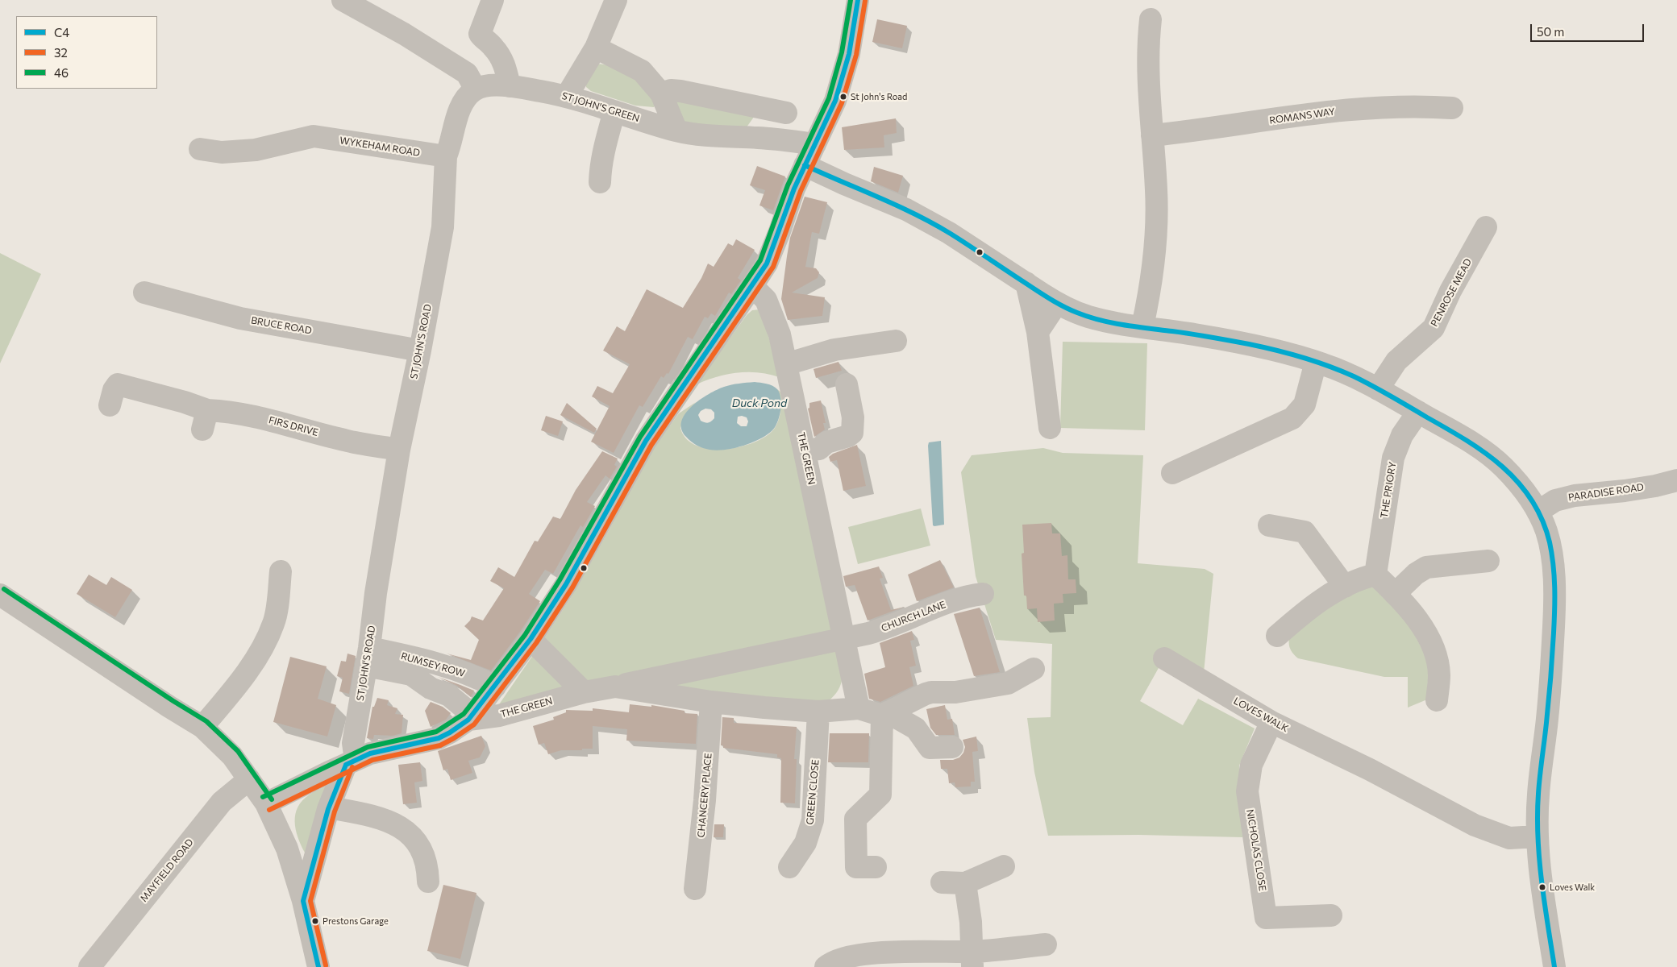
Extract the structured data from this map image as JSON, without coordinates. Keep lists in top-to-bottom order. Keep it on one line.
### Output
{"streets":{"street":["ST JOHN'S GREEN","ROMANS WAY","WYKEHAM ROAD","PENROSE MEAD","BRUCE ROAD","ST JOHN'S ROAD","FIRS DRIVE","THE GREEN","THE PRIORY","PARADISE ROAD","CHURCH LANE","RUMSEY ROW","LOVES WALK","GREEN CLOSE","CHANCERY PLACE","NICHOLAS CLOSE","MAYFIELD ROAD"]},"crossings":[["ST JOHN'S GREEN","PENROSE MEAD"],["ST JOHN'S GREEN","ST JOHN'S ROAD"],["ST JOHN'S GREEN","THE PRIORY"],["ST JOHN'S GREEN","PARADISE ROAD"],["ST JOHN'S GREEN","LOVES WALK"],["WYKEHAM ROAD","ST JOHN'S ROAD"],["BRUCE ROAD","ST JOHN'S ROAD"],["ST JOHN'S ROAD","FIRS DRIVE"],["ST JOHN'S ROAD","RUMSEY ROW"],["THE GREEN","CHURCH LANE"],["THE GREEN","GREEN CLOSE"],["THE GREEN","CHANCERY PLACE"],["LOVES WALK","NICHOLAS CLOSE"]],"water":["Duck Pond"],"places":["St John's Road","Loves Walk","Prestons Garage"],"lines":["transit line C4","transit line 46","transit line 32"],"legend":["C4","32","46"],"scale_bar":"50 m"}
